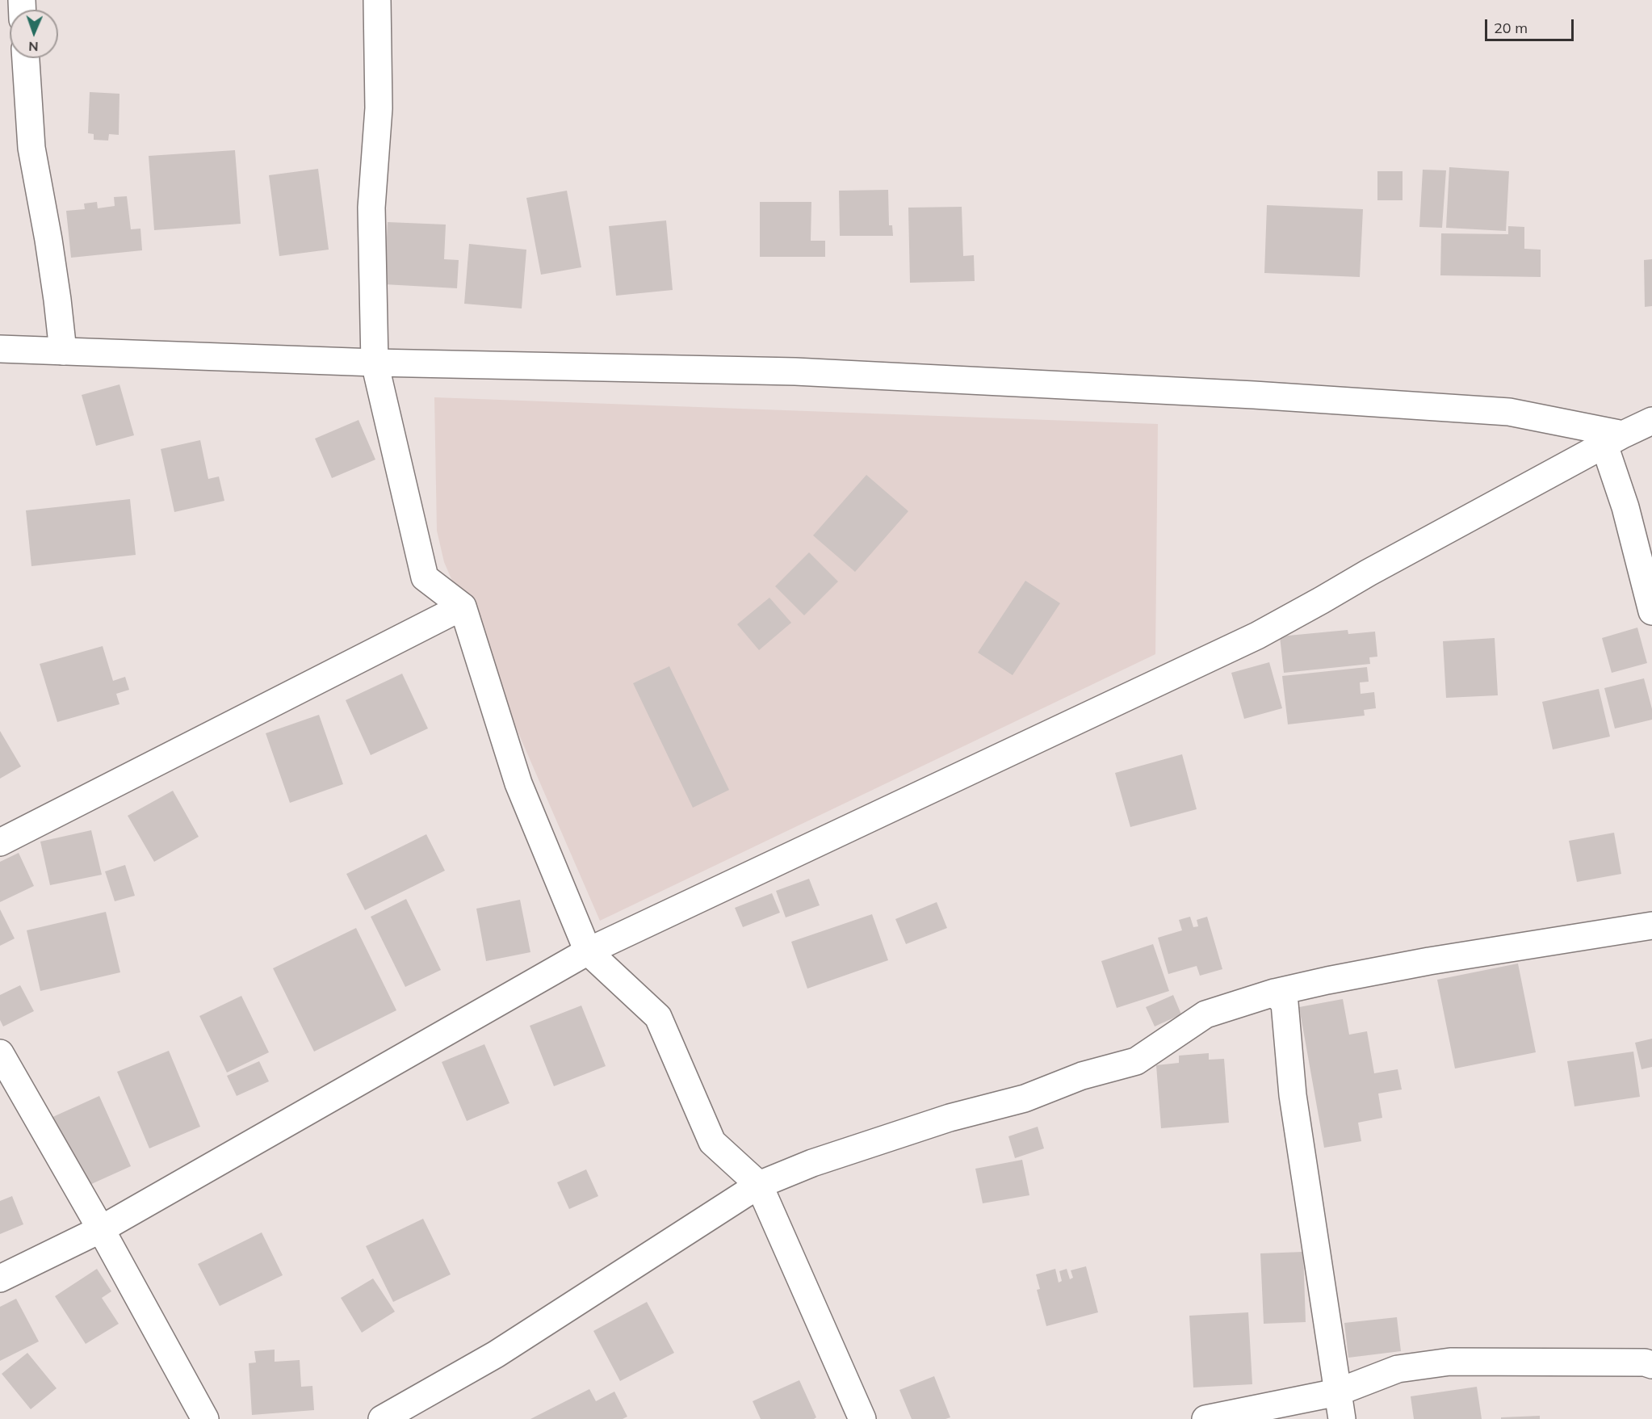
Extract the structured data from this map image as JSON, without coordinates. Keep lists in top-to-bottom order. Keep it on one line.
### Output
{"scale_bar":"20 m","north":"bottom"}
